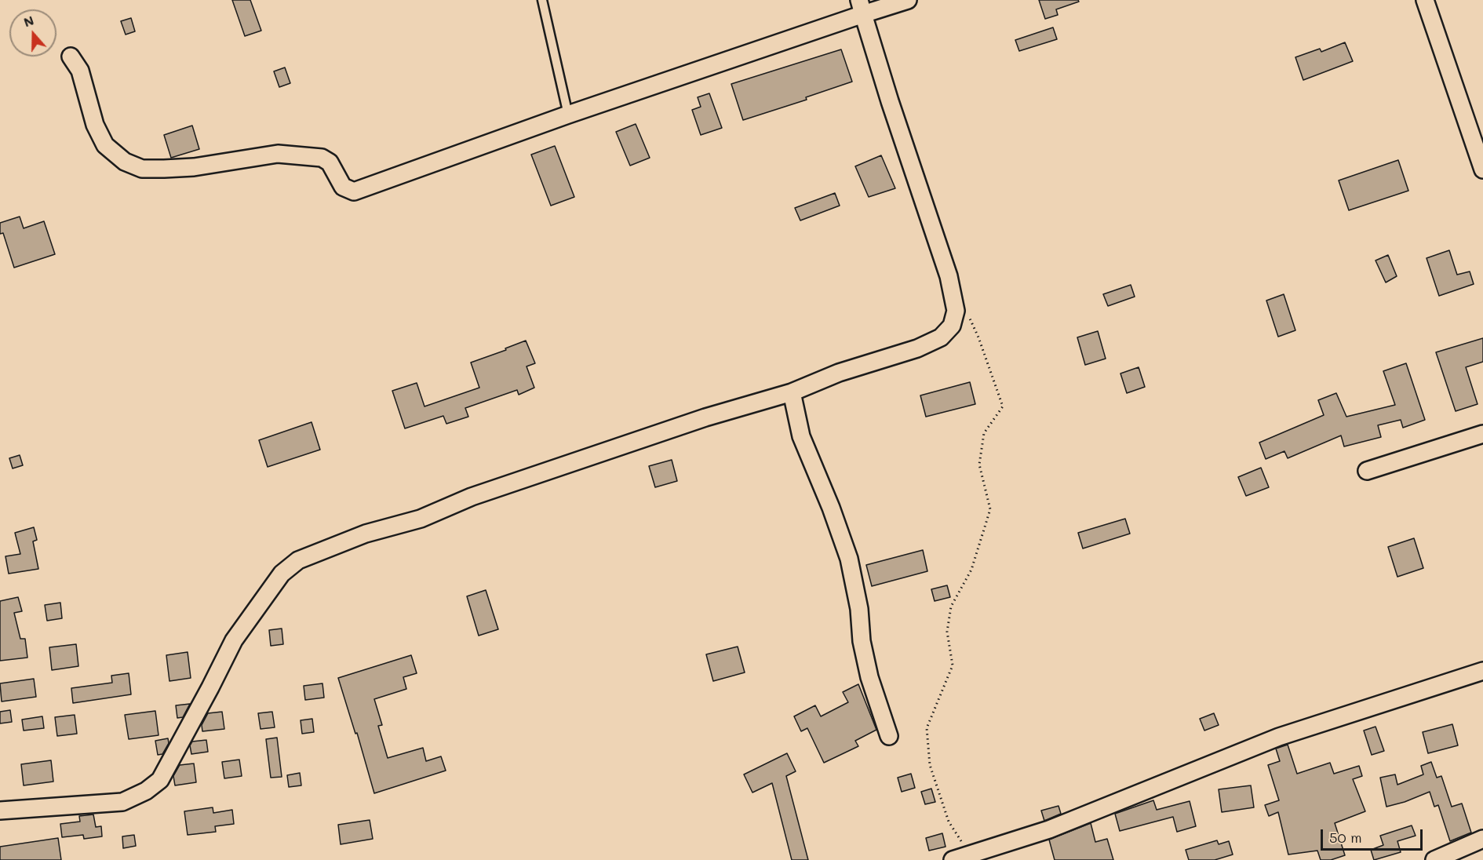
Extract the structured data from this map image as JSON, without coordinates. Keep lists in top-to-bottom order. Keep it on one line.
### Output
{"scale_bar":"50 m","north":"top"}
